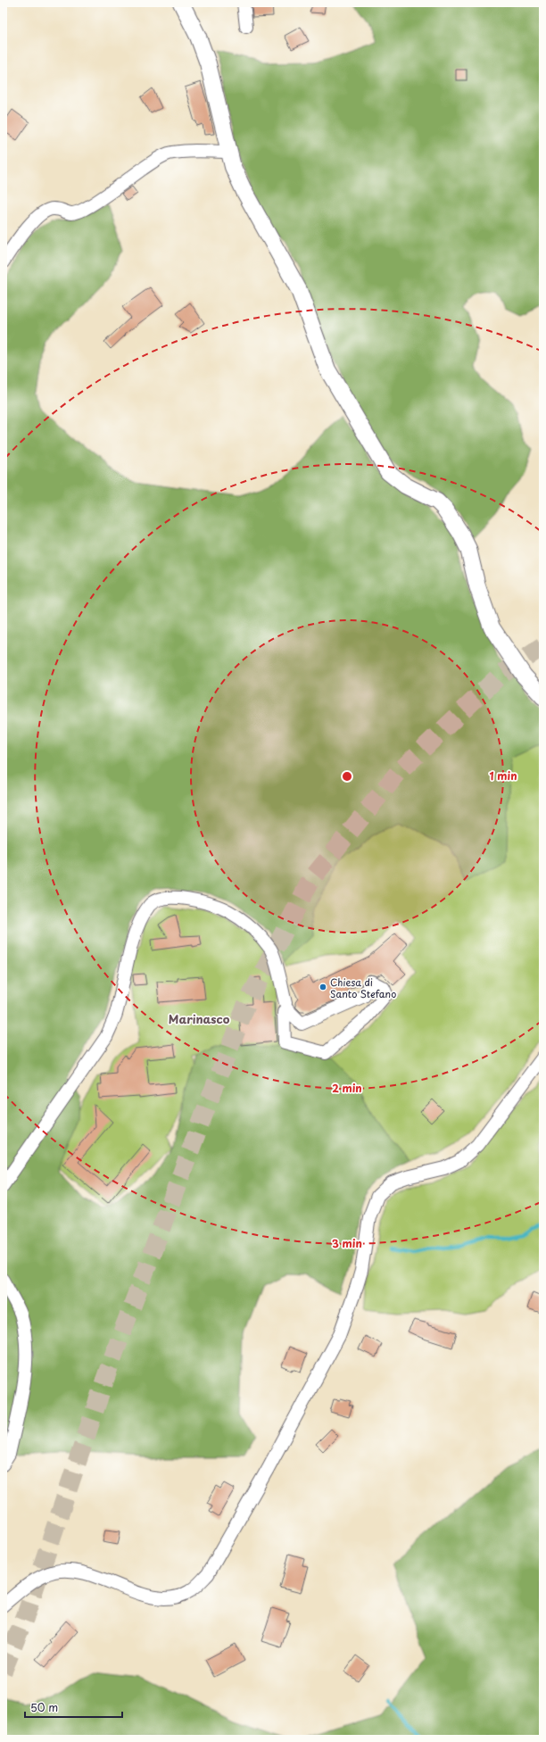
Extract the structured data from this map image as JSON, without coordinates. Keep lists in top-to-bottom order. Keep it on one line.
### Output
{"districts":["Marinasco"],"places":["Chiesa di Santo Stefano"],"scale_bar":"50 m","rings":["1 min","2 min","3 min"]}
